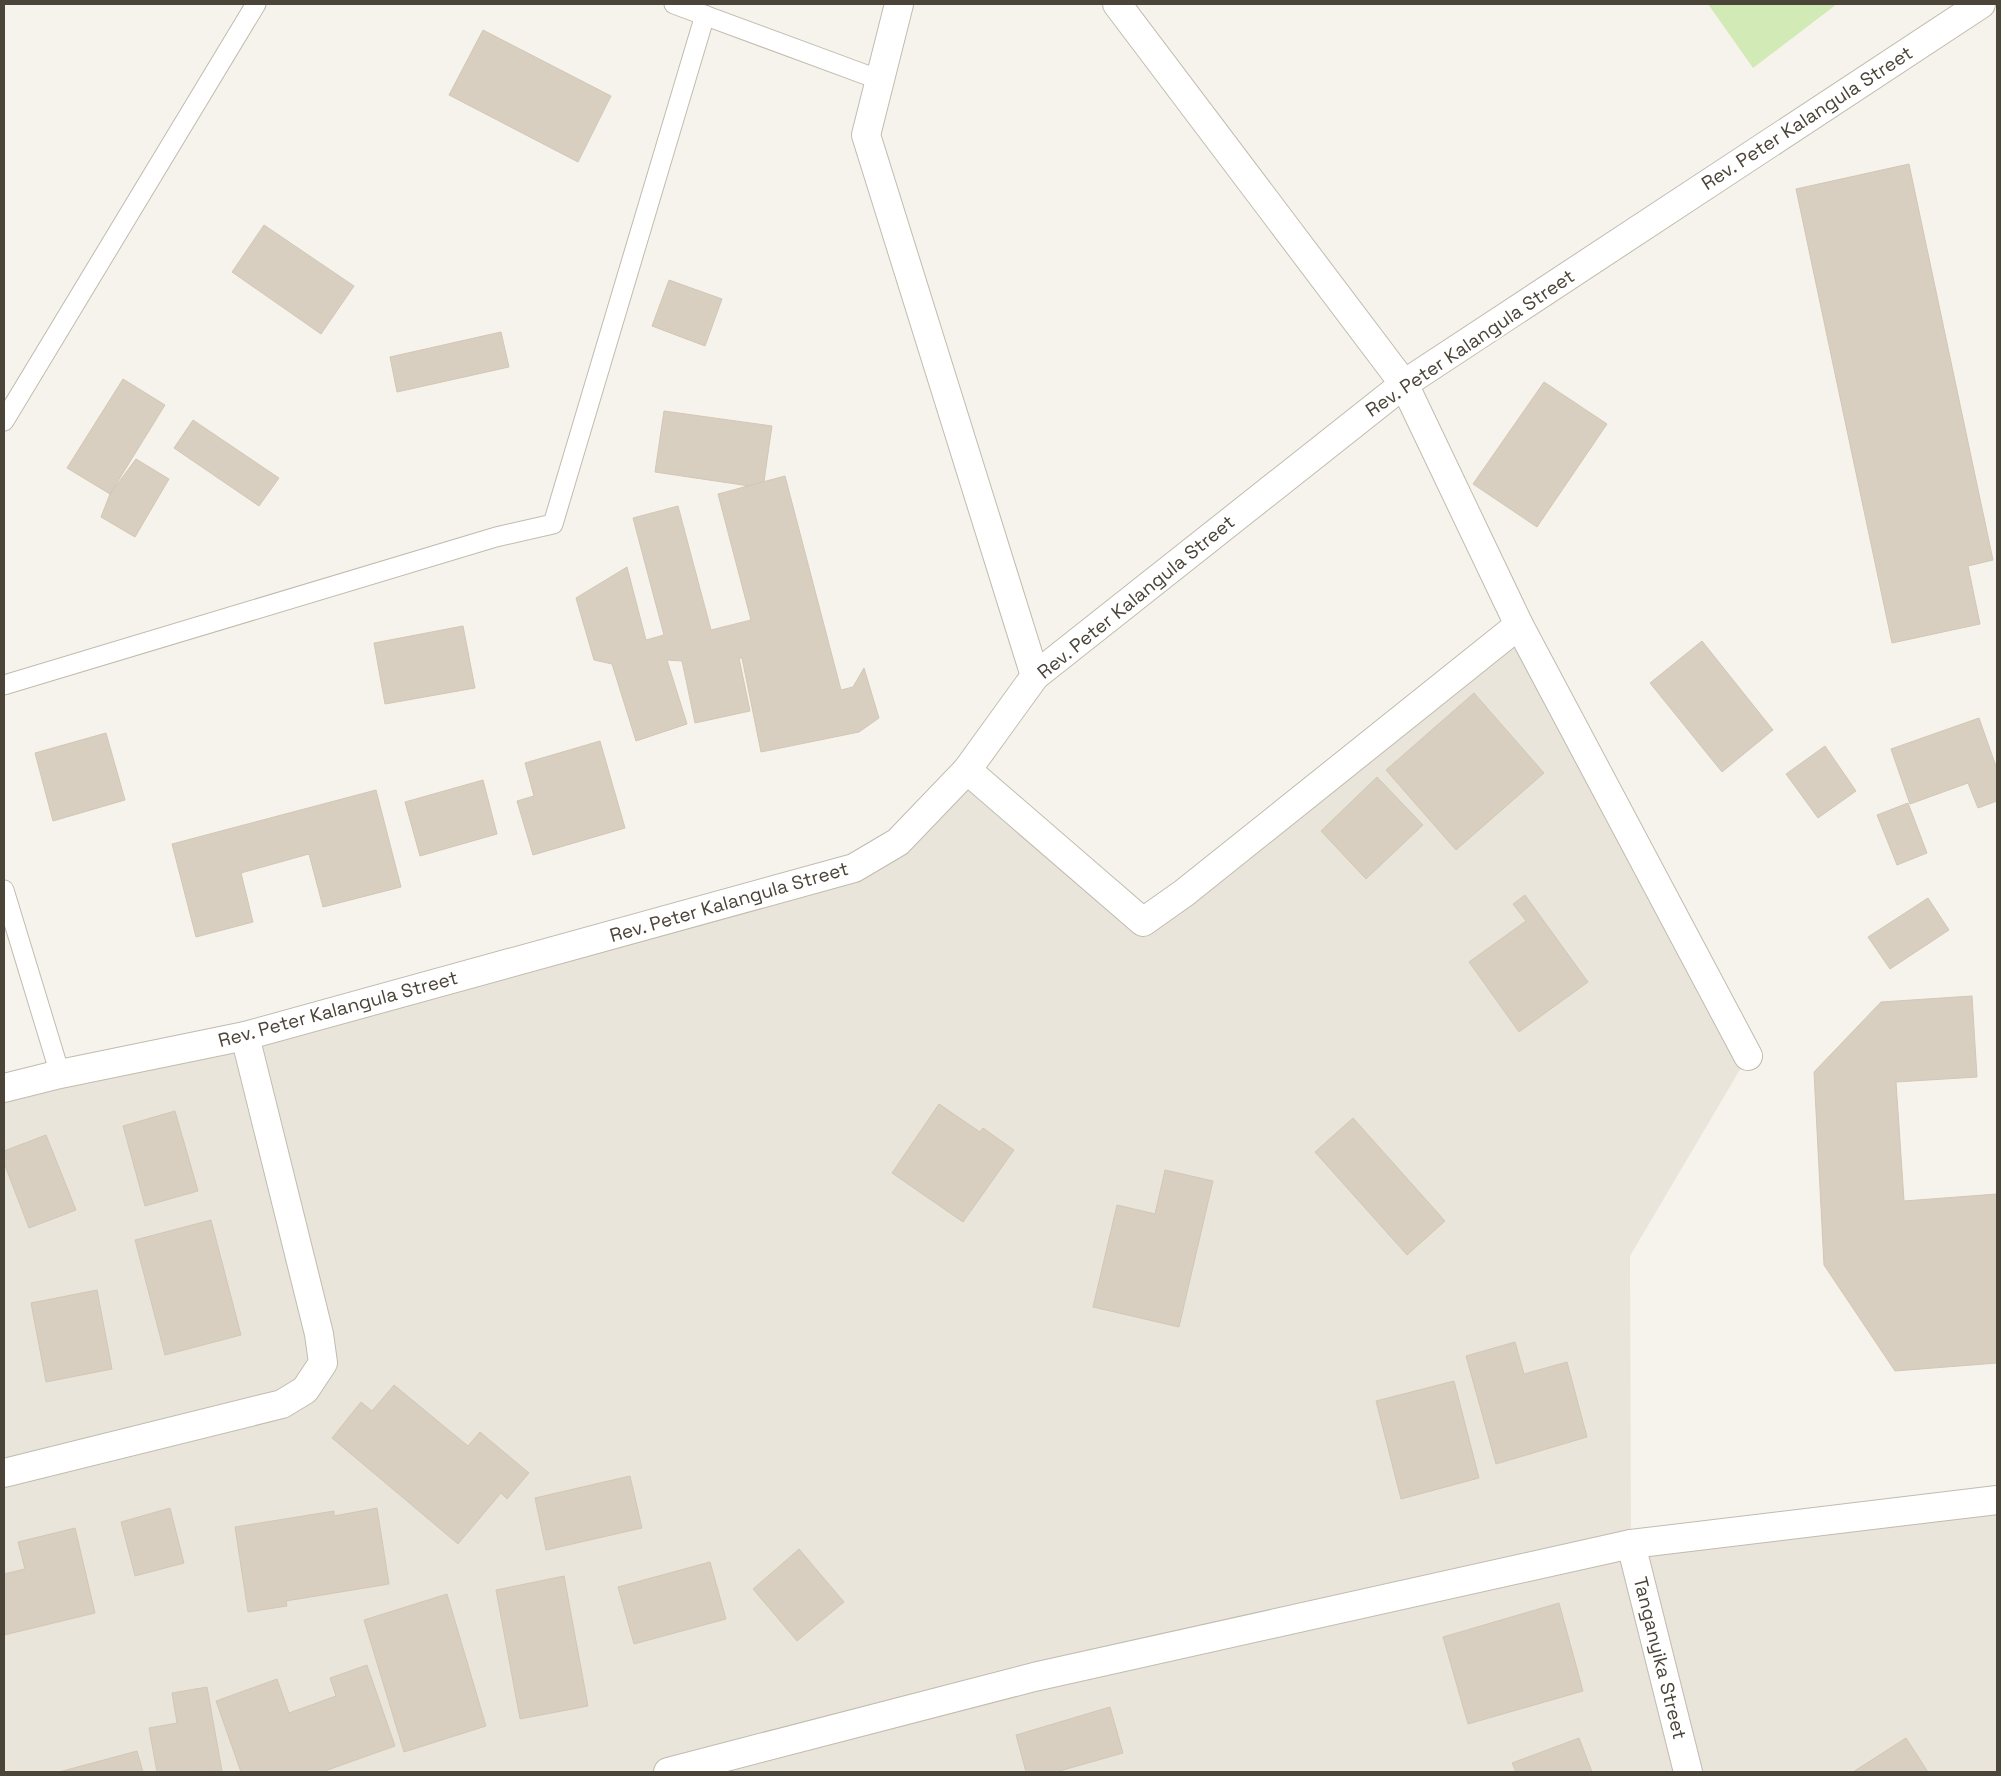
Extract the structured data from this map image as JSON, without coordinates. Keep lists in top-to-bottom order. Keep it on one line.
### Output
{"streets":{"street":["Rev. Peter Kalangula Street","Tanganyika Street"]}}
